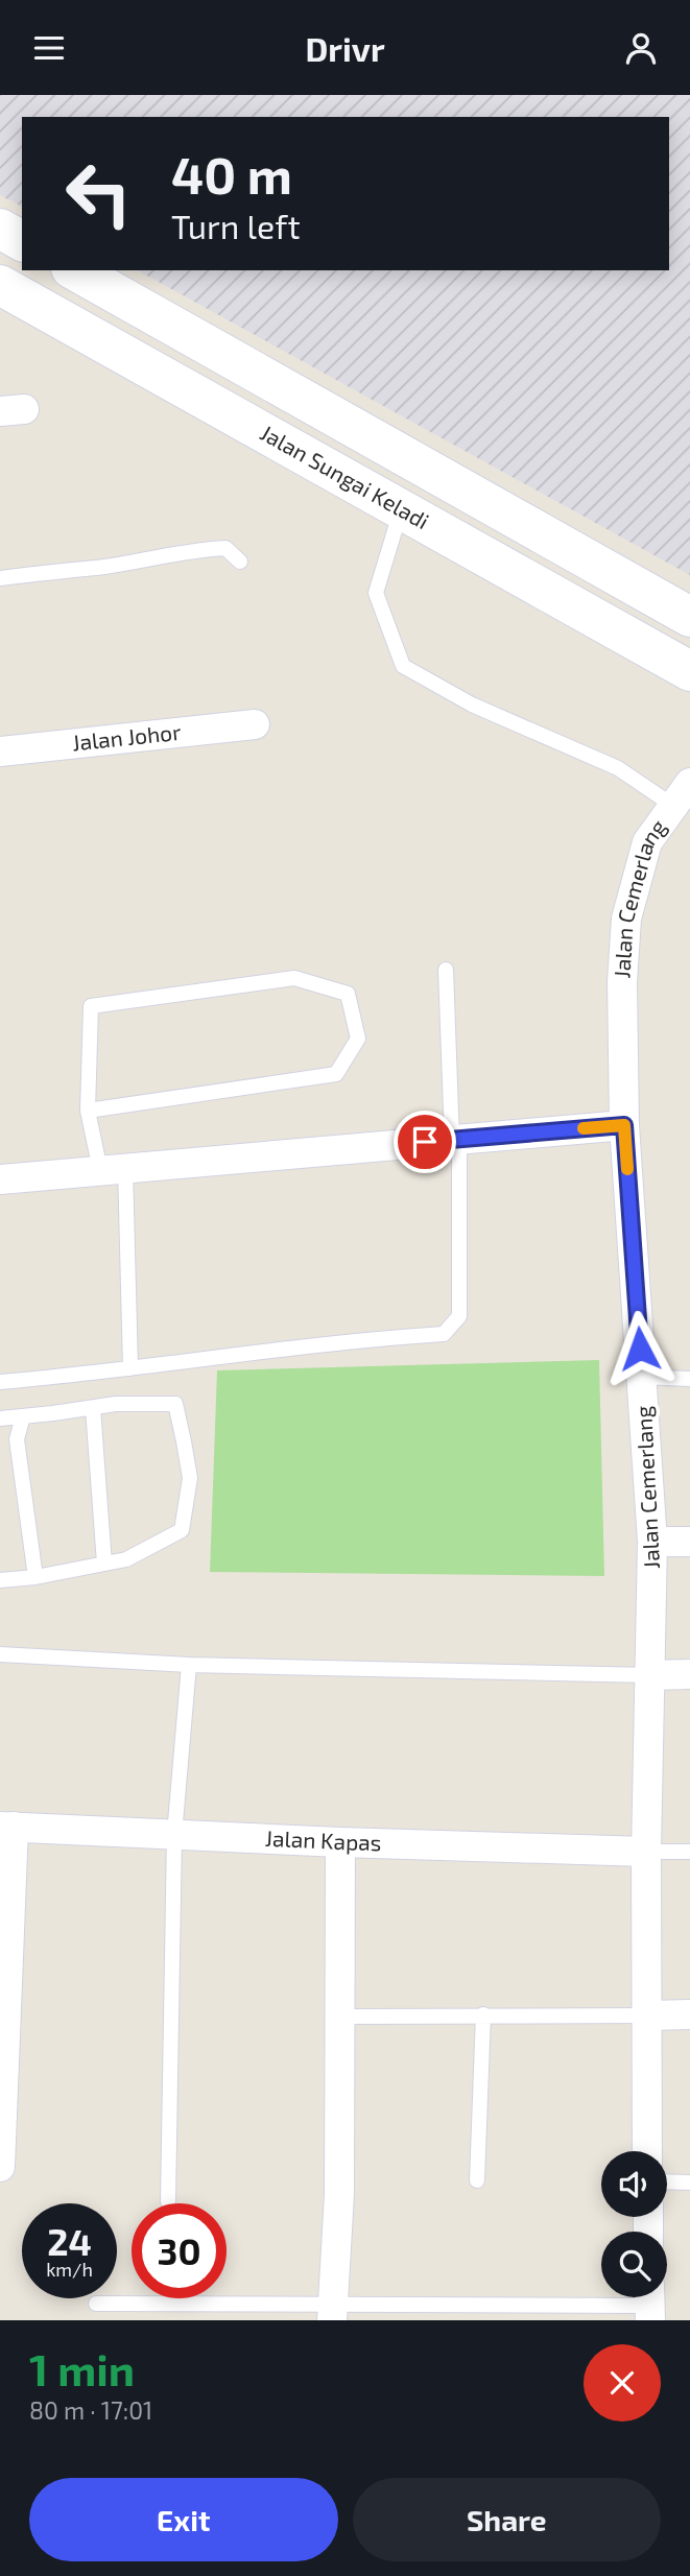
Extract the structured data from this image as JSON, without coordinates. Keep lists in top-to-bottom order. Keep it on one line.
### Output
{"streets":{"street":["Jalan Sungai Keladi","Jalan Johor","Jalan Cemerlang","Jalan Kapas"]},"crossings":[["Jalan Cemerlang","Jalan Kapas"]],"page":{"header":"Drivr","turn":["40 m","Turn left"],"speed":"24 km/h","limit":"30","heading":["1 min","80 m · 17:01"],"buttons":["Exit","Share"]}}
